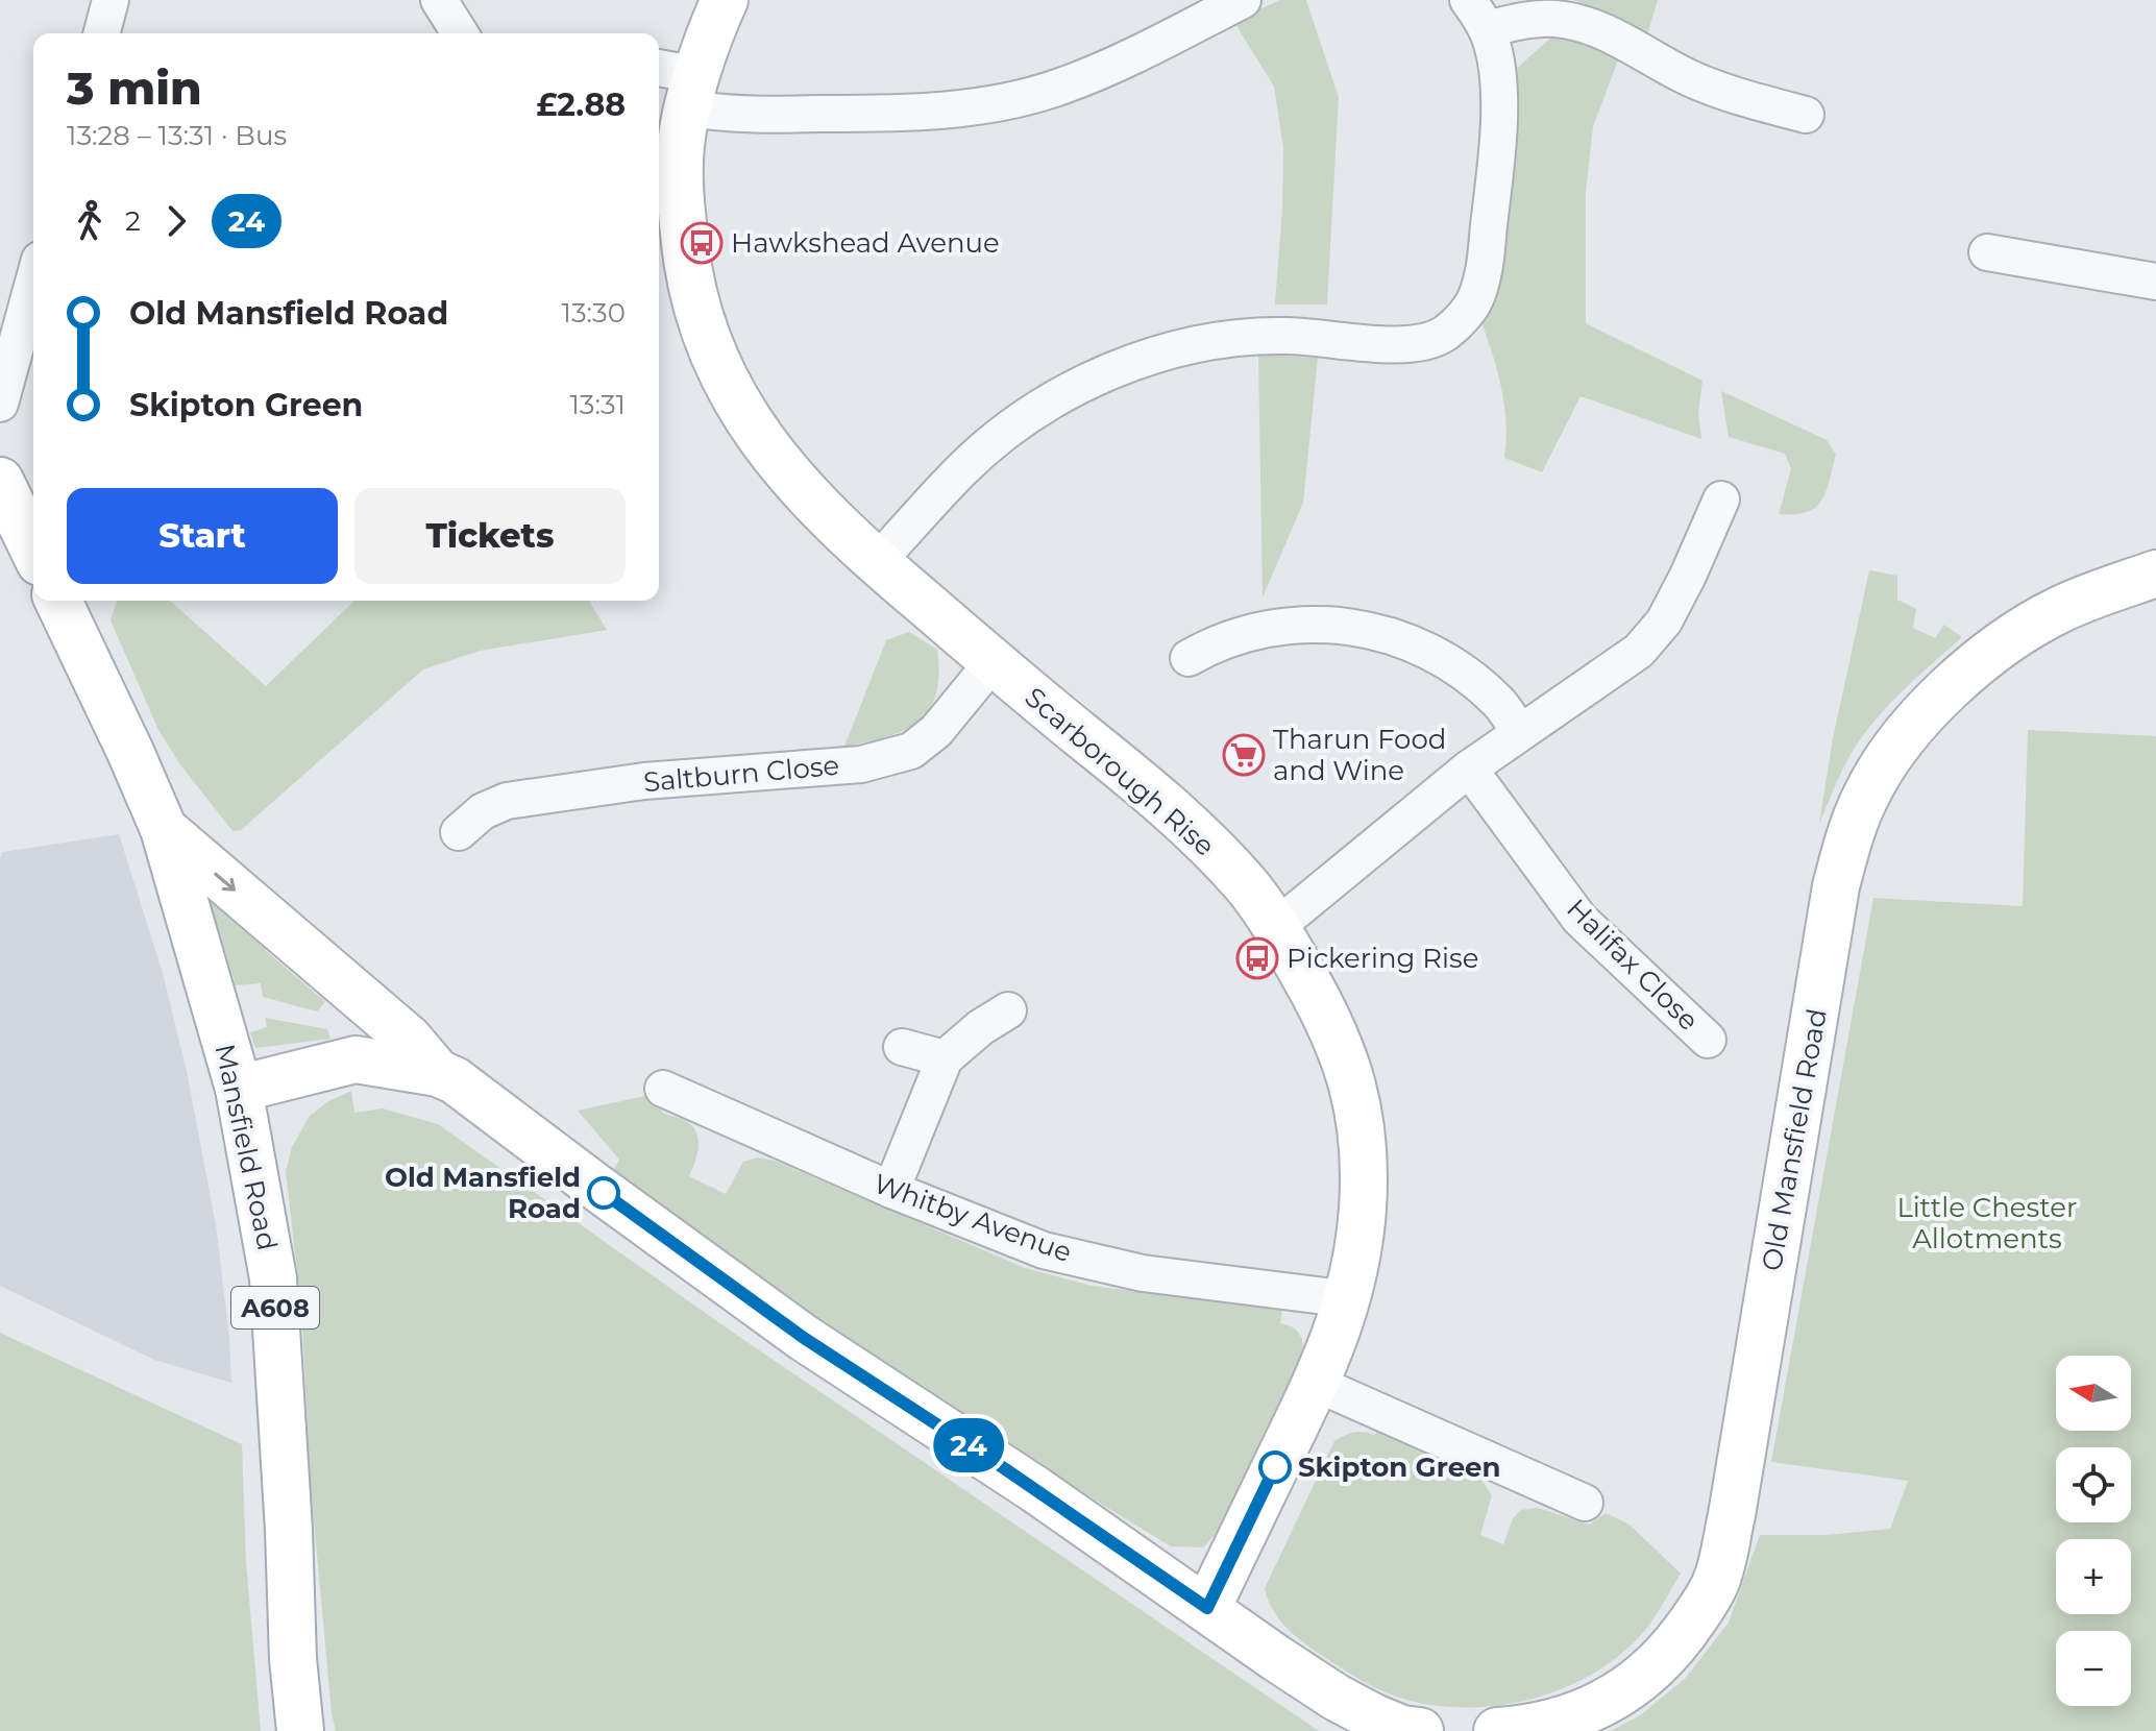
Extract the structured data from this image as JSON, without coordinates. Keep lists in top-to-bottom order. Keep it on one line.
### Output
{"streets":{"street":["Scarborough Rise","Saltburn Close","Halifax Close","Old Mansfield Road","Mansfield Road","Whitby Avenue","A608"]},"crossings":[["Scarborough Rise","Saltburn Close"],["Scarborough Rise","Whitby Avenue"]],"parks":["Little Chester Allotments"],"places":{"bus stop":["Hawkshead Avenue","Pickering Rise"],"supermarket":["Tharun Food and Wine"],"other":["Old Mansfield Road","Skipton Green"]},"lines":["bus line 24"],"north":"left","page":{"on_map":"24","heading":["3 min","13:28 – 13:31 · Bus","£2.88"],"legs":["2","24"],"list":[{"name":"Old Mansfield Road","value":"13:30"},{"name":"Skipton Green","value":"13:31"}],"buttons":["Start","Tickets"],"map_buttons":["+","−"]}}
